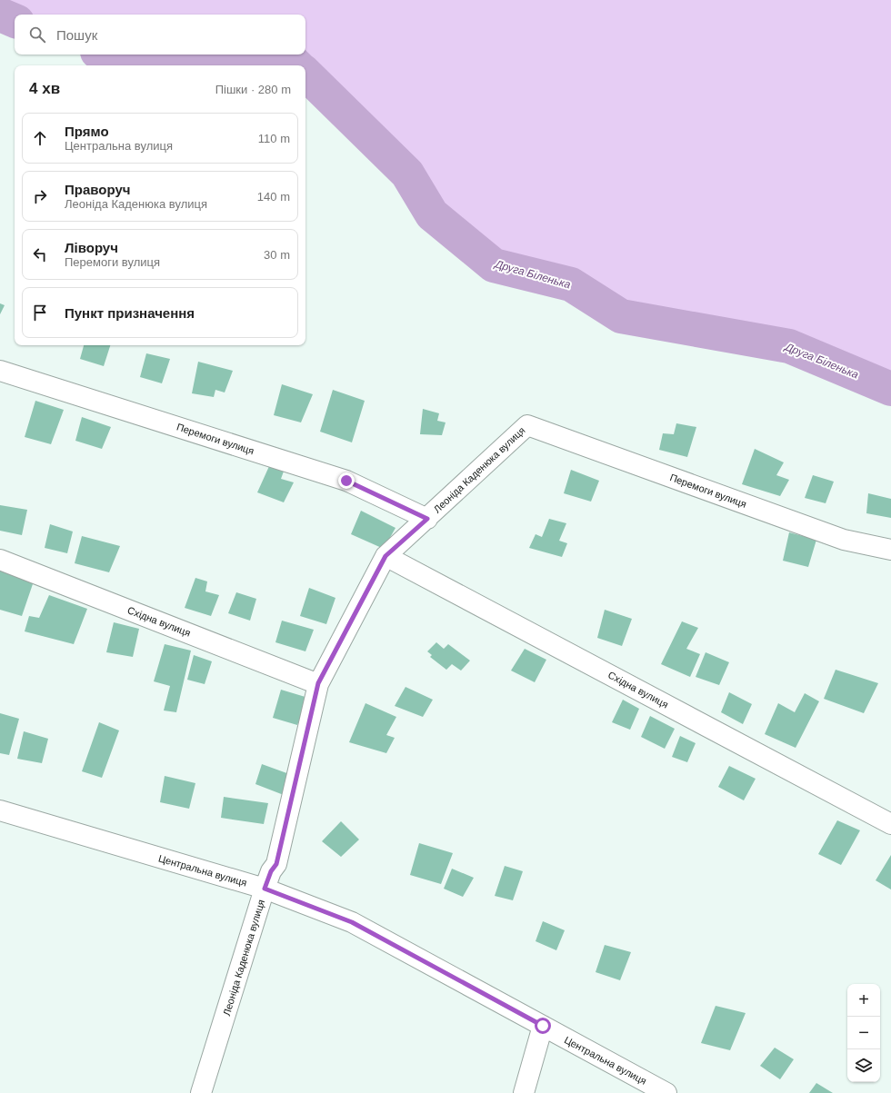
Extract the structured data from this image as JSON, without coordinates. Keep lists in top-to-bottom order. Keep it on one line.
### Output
{"streets":{"street":["Перемоги вулиця","Леоніда Каденюка вулиця","Східна вулиця","Центральна вулиця"]},"crossings":[["Перемоги вулиця","Леоніда Каденюка вулиця"],["Леоніда Каденюка вулиця","Східна вулиця"],["Леоніда Каденюка вулиця","Центральна вулиця"]],"water":["Друга Біленька"],"page":{"search":"Пошук","heading":["4 хв","Пішки · 280 m"],"list":[["Прямо","Центральна вулиця","110 m"],["Праворуч","Леоніда Каденюка вулиця","140 m"],["Ліворуч","Перемоги вулиця","30 m"],"Пункт призначення"],"map_buttons":["+","−"]}}
